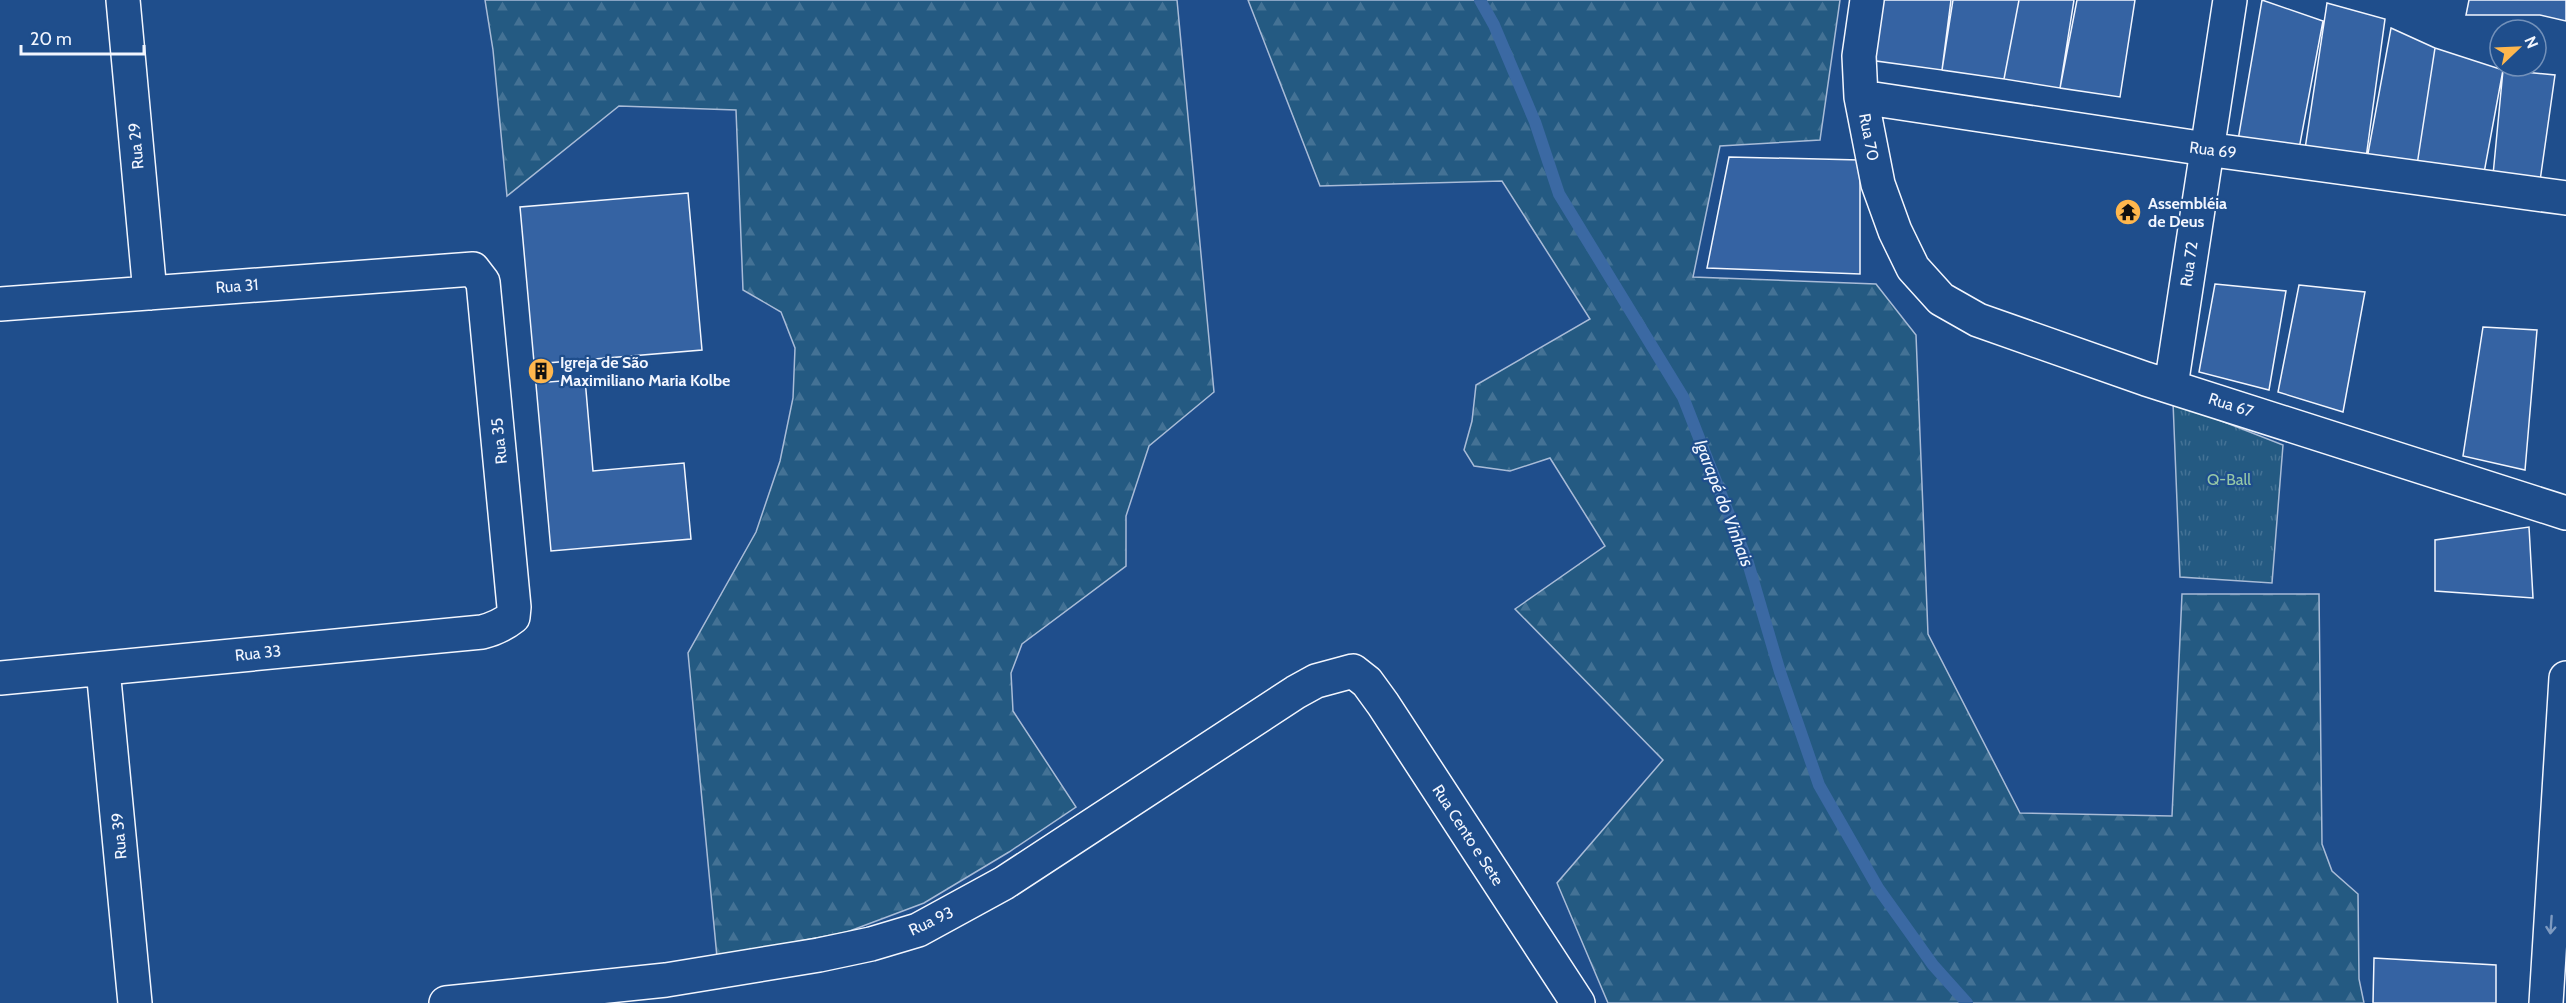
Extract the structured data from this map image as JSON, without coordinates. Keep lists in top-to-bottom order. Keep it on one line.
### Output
{"streets":{"street":["Rua 70","Rua 29","Rua 69","Rua 72","Rua 31","Rua 67","Rua 35","Rua 33","Rua Cento e Sete","Rua 39","Rua 93"]},"crossings":[["Rua 70","Rua 69"],["Rua 70","Rua 67"],["Rua 29","Rua 31"],["Rua 69","Rua 72"],["Rua 72","Rua 67"],["Rua 31","Rua 35"],["Rua 35","Rua 33"],["Rua 33","Rua 39"],["Rua Cento e Sete","Rua 93"]],"water":["Igarapé do Vinhais"],"parks":["Q-Ball"],"places":{"temple":["Assembléia de Deus"],"building":["Igreja de São Maximiliano Maria Kolbe"]},"scale_bar":"20 m","north":"top right"}
